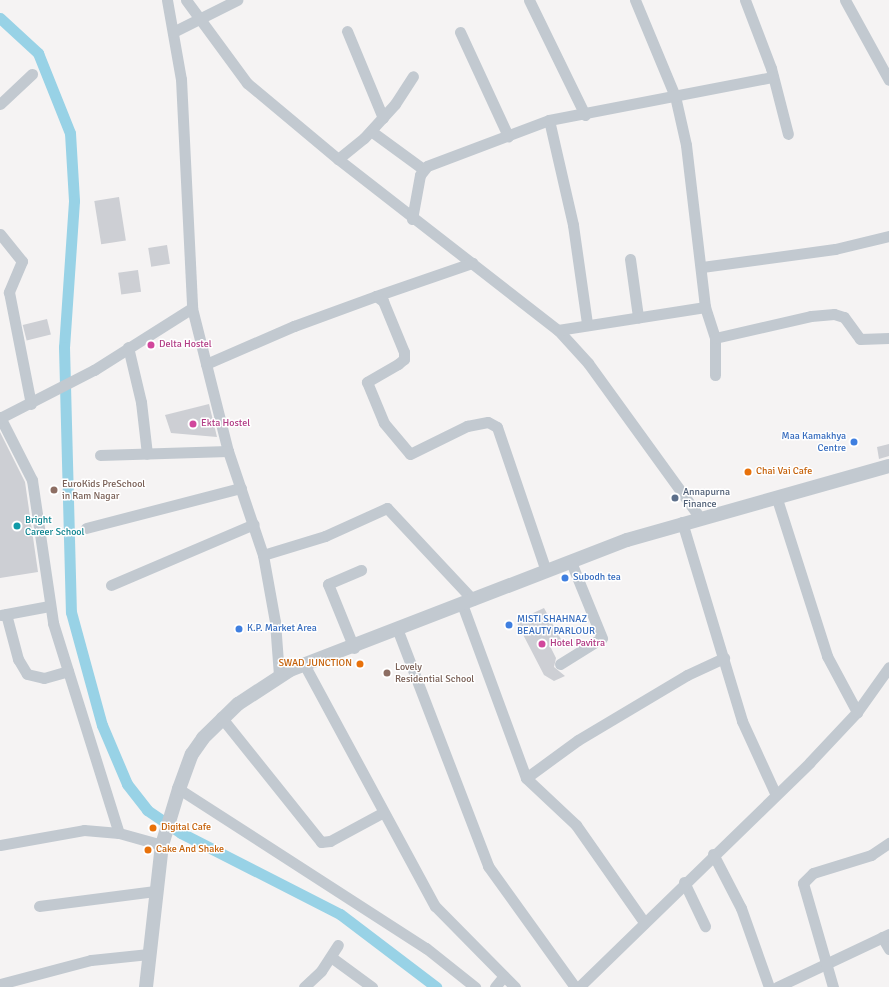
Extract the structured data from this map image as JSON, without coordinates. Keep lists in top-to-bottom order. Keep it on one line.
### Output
{"places":["Delta Hostel","Ekta Hostel","Maa Kamakhya Centre","Chai Vai Cafe","EuroKids PreSchool in Ram Nagar","Annapurna Finance","Bright Career School","Subodh tea","MISTI SHAHNAZ BEAUTY PARLOUR","K.P. Market Area","Hotel Pavitra","SWAD JUNCTION","Lovely Residential School","Digital Cafe","Cake And Shake"]}
